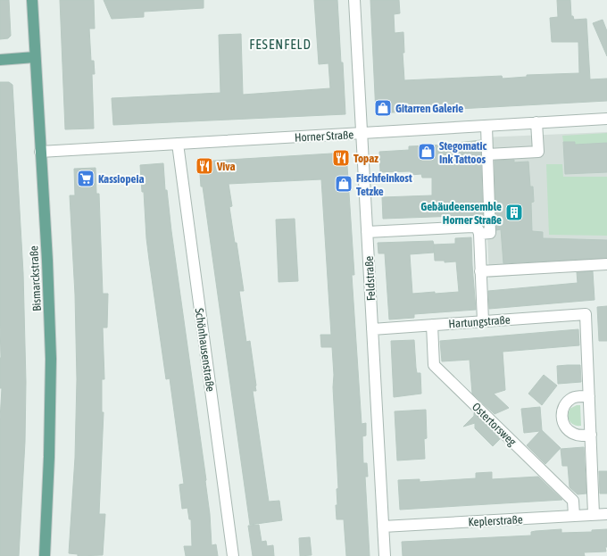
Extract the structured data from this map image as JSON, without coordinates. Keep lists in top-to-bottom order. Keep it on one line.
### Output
{"streets":{"main road":["Bismarckstraße"],"street":["Horner Straße","Feldstraße","Hartungstraße","Schönhausenstraße","Ostertorsweg","Keplerstraße"]},"crossings":[["Horner Straße","Bismarckstraße"],["Horner Straße","Feldstraße"],["Horner Straße","Schönhausenstraße"],["Feldstraße","Hartungstraße"],["Feldstraße","Keplerstraße"],["Hartungstraße","Ostertorsweg"],["Ostertorsweg","Keplerstraße"]],"districts":["FESENFELD"],"places":{"shop":["Gitarren Galerie","Stegomatic Ink Tattoos","Fischfeinkost Tetzke"],"restaurant":["Topaz","Viva"],"supermarket":["Kassiopeia"],"building":["Gebäudeensemble Horner Straße"]}}
